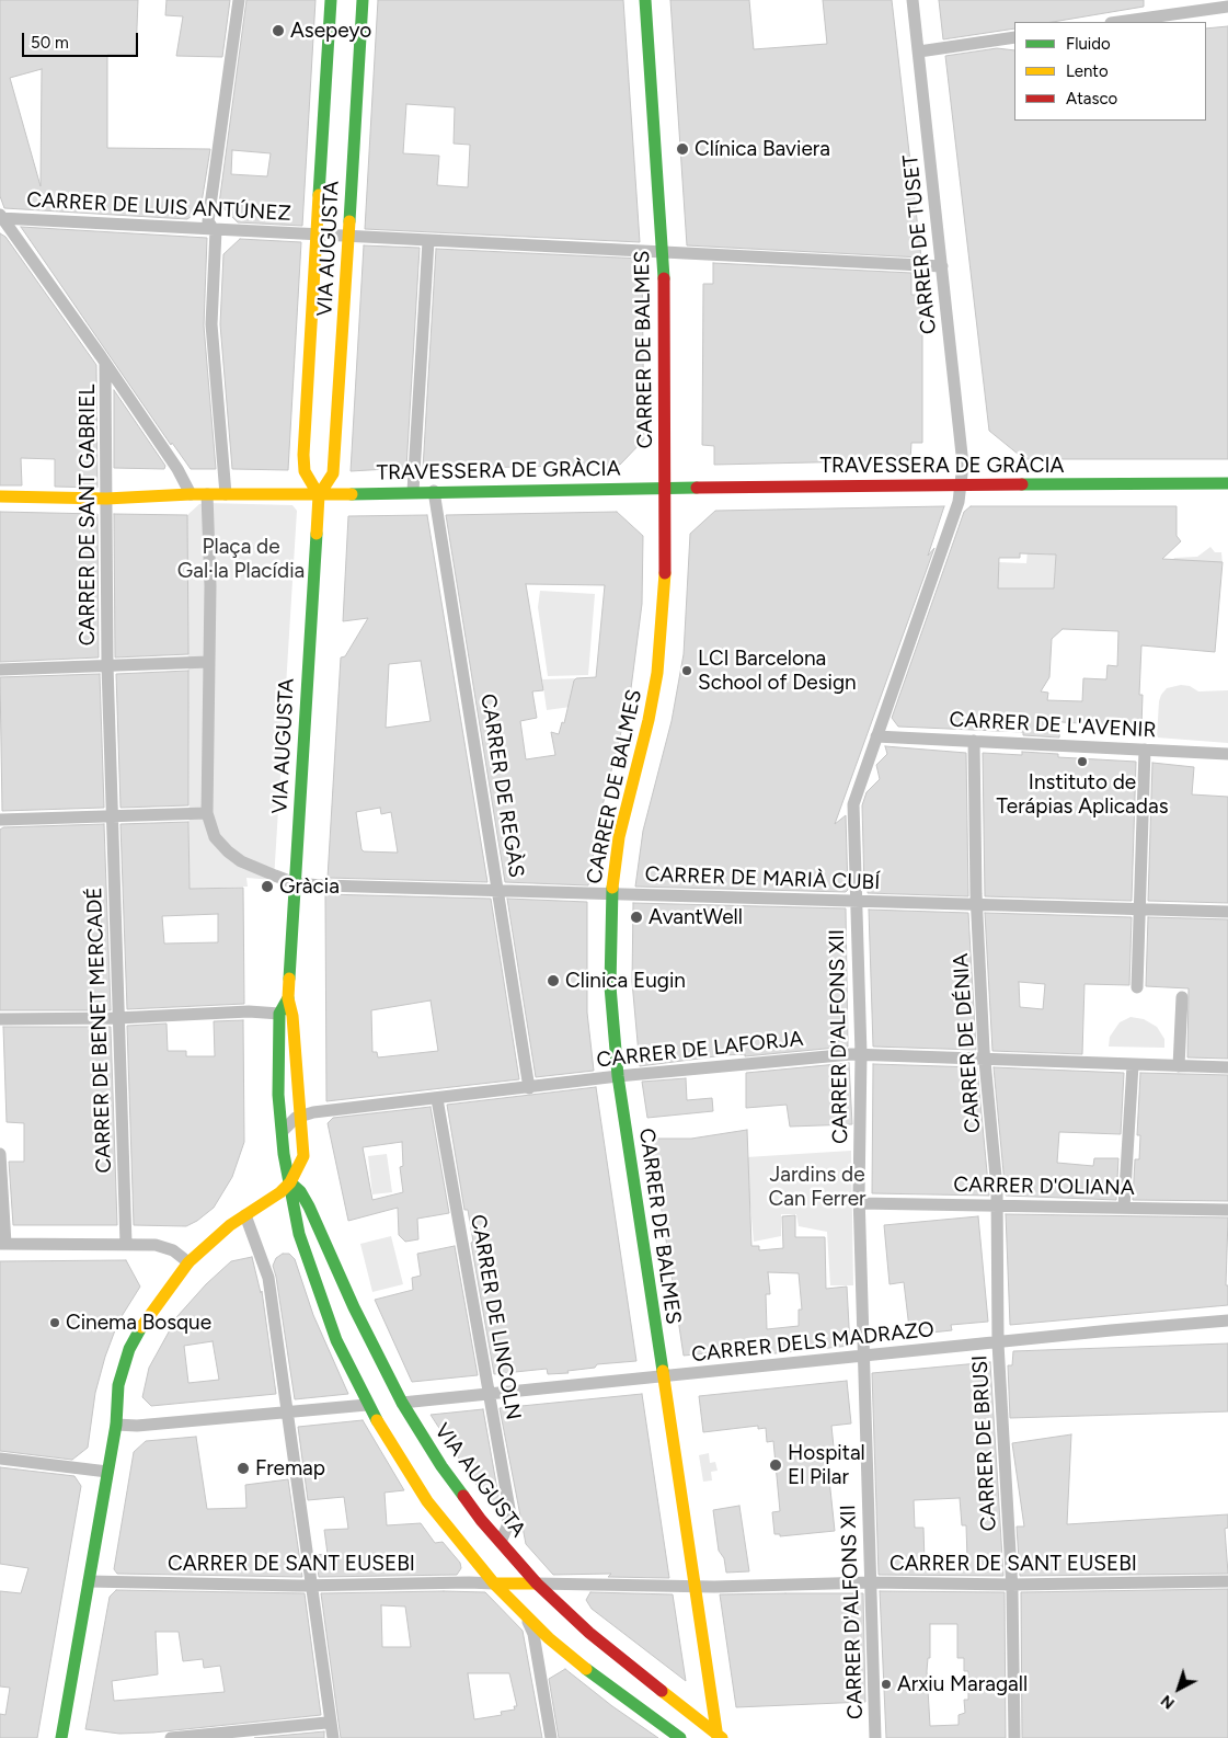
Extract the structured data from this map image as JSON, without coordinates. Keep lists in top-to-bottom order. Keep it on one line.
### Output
{"streets":{"main road":["VIA AUGUSTA","CARRER DE BALMES","TRAVESSERA DE GRÀCIA"],"street":["CARRER DE LUIS ANTÚNEZ","CARRER DE TUSET","CARRER DE SANT GABRIEL","CARRER DE L'AVENIR","CARRER DE REGÀS","CARRER DE MARIÀ CUBÍ","CARRER DE BENET MERCADÉ","CARRER D'ALFONS XII","CARRER DE DÉNIA","CARRER DE LAFORJA","CARRER D'OLIANA","CARRER DE LINCOLN","CARRER DELS MADRAZO","CARRER DE BRUSI","CARRER DE SANT EUSEBI"]},"crossings":[["CARRER DE LUIS ANTÚNEZ","CARRER DE TUSET"],["CARRER DE LUIS ANTÚNEZ","VIA AUGUSTA"],["CARRER DE LUIS ANTÚNEZ","CARRER DE BALMES"],["CARRER DE TUSET","TRAVESSERA DE GRÀCIA"],["CARRER DE TUSET","CARRER D'ALFONS XII"],["VIA AUGUSTA","CARRER DE BALMES"],["VIA AUGUSTA","TRAVESSERA DE GRÀCIA"],["VIA AUGUSTA","CARRER DE MARIÀ CUBÍ"],["VIA AUGUSTA","CARRER DE LAFORJA"],["VIA AUGUSTA","CARRER DE LINCOLN"],["VIA AUGUSTA","CARRER DELS MADRAZO"],["VIA AUGUSTA","CARRER DE SANT EUSEBI"],["CARRER DE BALMES","TRAVESSERA DE GRÀCIA"],["CARRER DE BALMES","CARRER DE MARIÀ CUBÍ"],["CARRER DE BALMES","CARRER DE LAFORJA"],["CARRER DE BALMES","CARRER DELS MADRAZO"],["CARRER DE BALMES","CARRER DE SANT EUSEBI"],["TRAVESSERA DE GRÀCIA","CARRER DE SANT GABRIEL"],["TRAVESSERA DE GRÀCIA","CARRER DE REGÀS"],["TRAVESSERA DE GRÀCIA","CARRER D'ALFONS XII"],["CARRER DE SANT GABRIEL","CARRER DE BENET MERCADÉ"],["CARRER DE L'AVENIR","CARRER D'ALFONS XII"],["CARRER DE L'AVENIR","CARRER DE DÉNIA"],["CARRER DE REGÀS","CARRER DE MARIÀ CUBÍ"],["CARRER DE REGÀS","CARRER DE LAFORJA"],["CARRER DE MARIÀ CUBÍ","CARRER D'ALFONS XII"],["CARRER DE MARIÀ CUBÍ","CARRER DE DÉNIA"],["CARRER D'ALFONS XII","CARRER DE LAFORJA"],["CARRER D'ALFONS XII","CARRER D'OLIANA"],["CARRER D'ALFONS XII","CARRER DELS MADRAZO"],["CARRER D'ALFONS XII","CARRER DE SANT EUSEBI"],["CARRER DE DÉNIA","CARRER DE LAFORJA"],["CARRER DE DÉNIA","CARRER D'OLIANA"],["CARRER DE DÉNIA","CARRER DELS MADRAZO"],["CARRER DE DÉNIA","CARRER DE BRUSI"],["CARRER DE LAFORJA","CARRER DE LINCOLN"],["CARRER DE LINCOLN","CARRER DELS MADRAZO"],["CARRER DELS MADRAZO","CARRER DE BRUSI"],["CARRER DE BRUSI","CARRER DE SANT EUSEBI"]],"parks":["Plaça de Gal·la Placídia","Jardins de Can Ferrer"],"places":["Asepeyo","Clínica Baviera","LCI Barcelona School of Design","Instituto de Terápias Aplicadas","Gràcia","AvantWell","Clinica Eugin","Cinema Bosque","Hospital El Pilar","Fremap","Arxiu Maragall"],"legend":["Fluido","Lento","Atasco"],"scale_bar":"50 m","north":"bottom left"}
